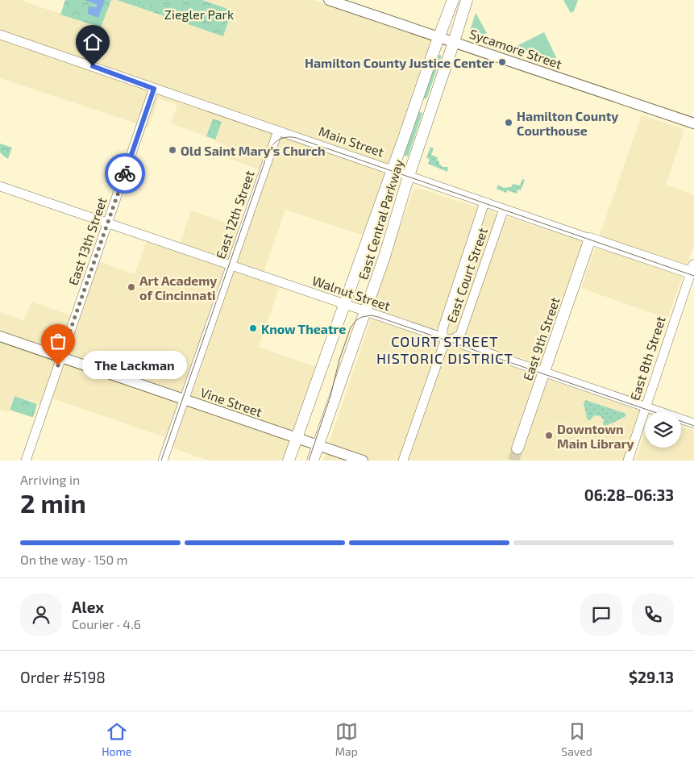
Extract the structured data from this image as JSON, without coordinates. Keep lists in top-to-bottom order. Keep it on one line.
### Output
{"streets":{"main road":["Sycamore Street","Main Street","East Central Parkway","East 9th Street","Vine Street"],"street":["East 12th Street","East 13th Street","East Court Street","Walnut Street","East 8th Street"]},"crossings":[["Sycamore Street","East Central Parkway"],["Main Street","East 12th Street"],["Main Street","East Central Parkway"],["Main Street","East 13th Street"],["Main Street","East Court Street"],["Main Street","East 9th Street"],["Main Street","East 8th Street"],["East 12th Street","Walnut Street"],["East 12th Street","Vine Street"],["East Central Parkway","Walnut Street"],["East Central Parkway","Vine Street"],["East 13th Street","Walnut Street"],["East 13th Street","Vine Street"],["East Court Street","Walnut Street"],["Walnut Street","East 9th Street"],["Walnut Street","East 8th Street"]],"districts":["COURT STREET HISTORIC DISTRICT"],"parks":["Ziegler Park"],"places":["Hamilton County Justice Center","Hamilton County Courthouse","Old Saint Mary’s Church","Art Academy of Cincinnati","Know Theatre","The Lackman","Downtown Main Library"],"page":{"bubble":"The Lackman","heading":["2 min","Arriving in","06:28–06:33"],"panel":["Alex","Courier · 4.6","Order #5198","$29.13"],"bar":"On the way · 150 m","tabs":["Home","Map","Saved"]}}
